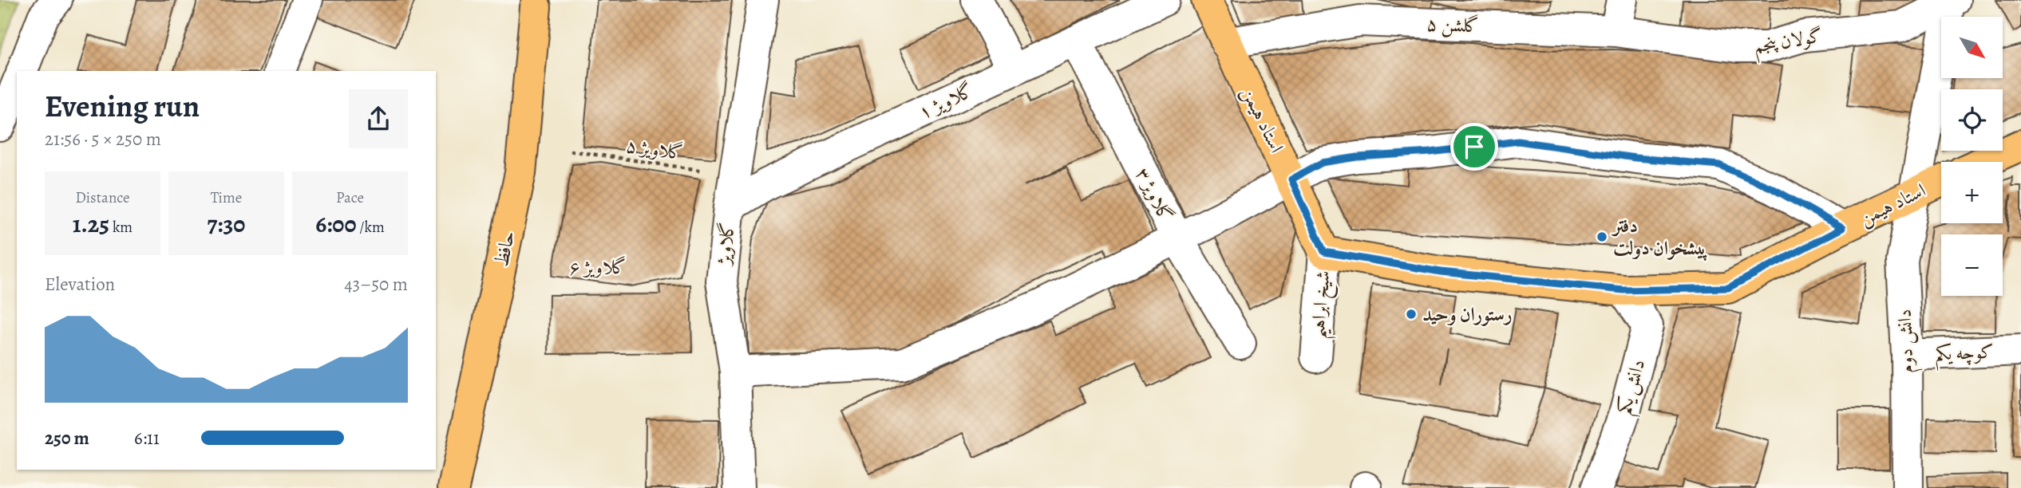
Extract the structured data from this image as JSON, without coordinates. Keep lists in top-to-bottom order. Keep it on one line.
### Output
{"streets":{"main road":["استاد هیمن","حافظ"],"street":["گلشن ۵","گولان پنجم","گلاویژ ۱","گلاویژ ۳","گلاویژ","شیخ ابراهیم","دانش دوم","کوچه یکم","دانش یکم"],"path":["گلاویژ ۵"]},"crossings":[["گلشن ۵","گولان پنجم"],["گلشن ۵","استاد هیمن"],["گولان پنجم","دانش دوم"],["گلاویژ ۱","گلاویژ ۳"],["گلاویژ ۱","گلاویژ"],["استاد هیمن","شیخ ابراهیم"],["استاد هیمن","دانش دوم"],["استاد هیمن","دانش یکم"],["گلاویژ ۵","گلاویژ"],["دانش دوم","کوچه یکم"]],"places":["دفتر پیشخوان دولت","رستوران وحید"],"north":"bottom right","page":{"map_buttons":["+","−"],"heading":["Evening run","21:56 · 5 × 250 m"],"stats":[["Distance","1.25 km"],["Time","7:30"],["Pace","6:00 /km"]],"chart":["Elevation","43–50 m"],"list":[{"name":"250 m","note":"6:11"}]}}
